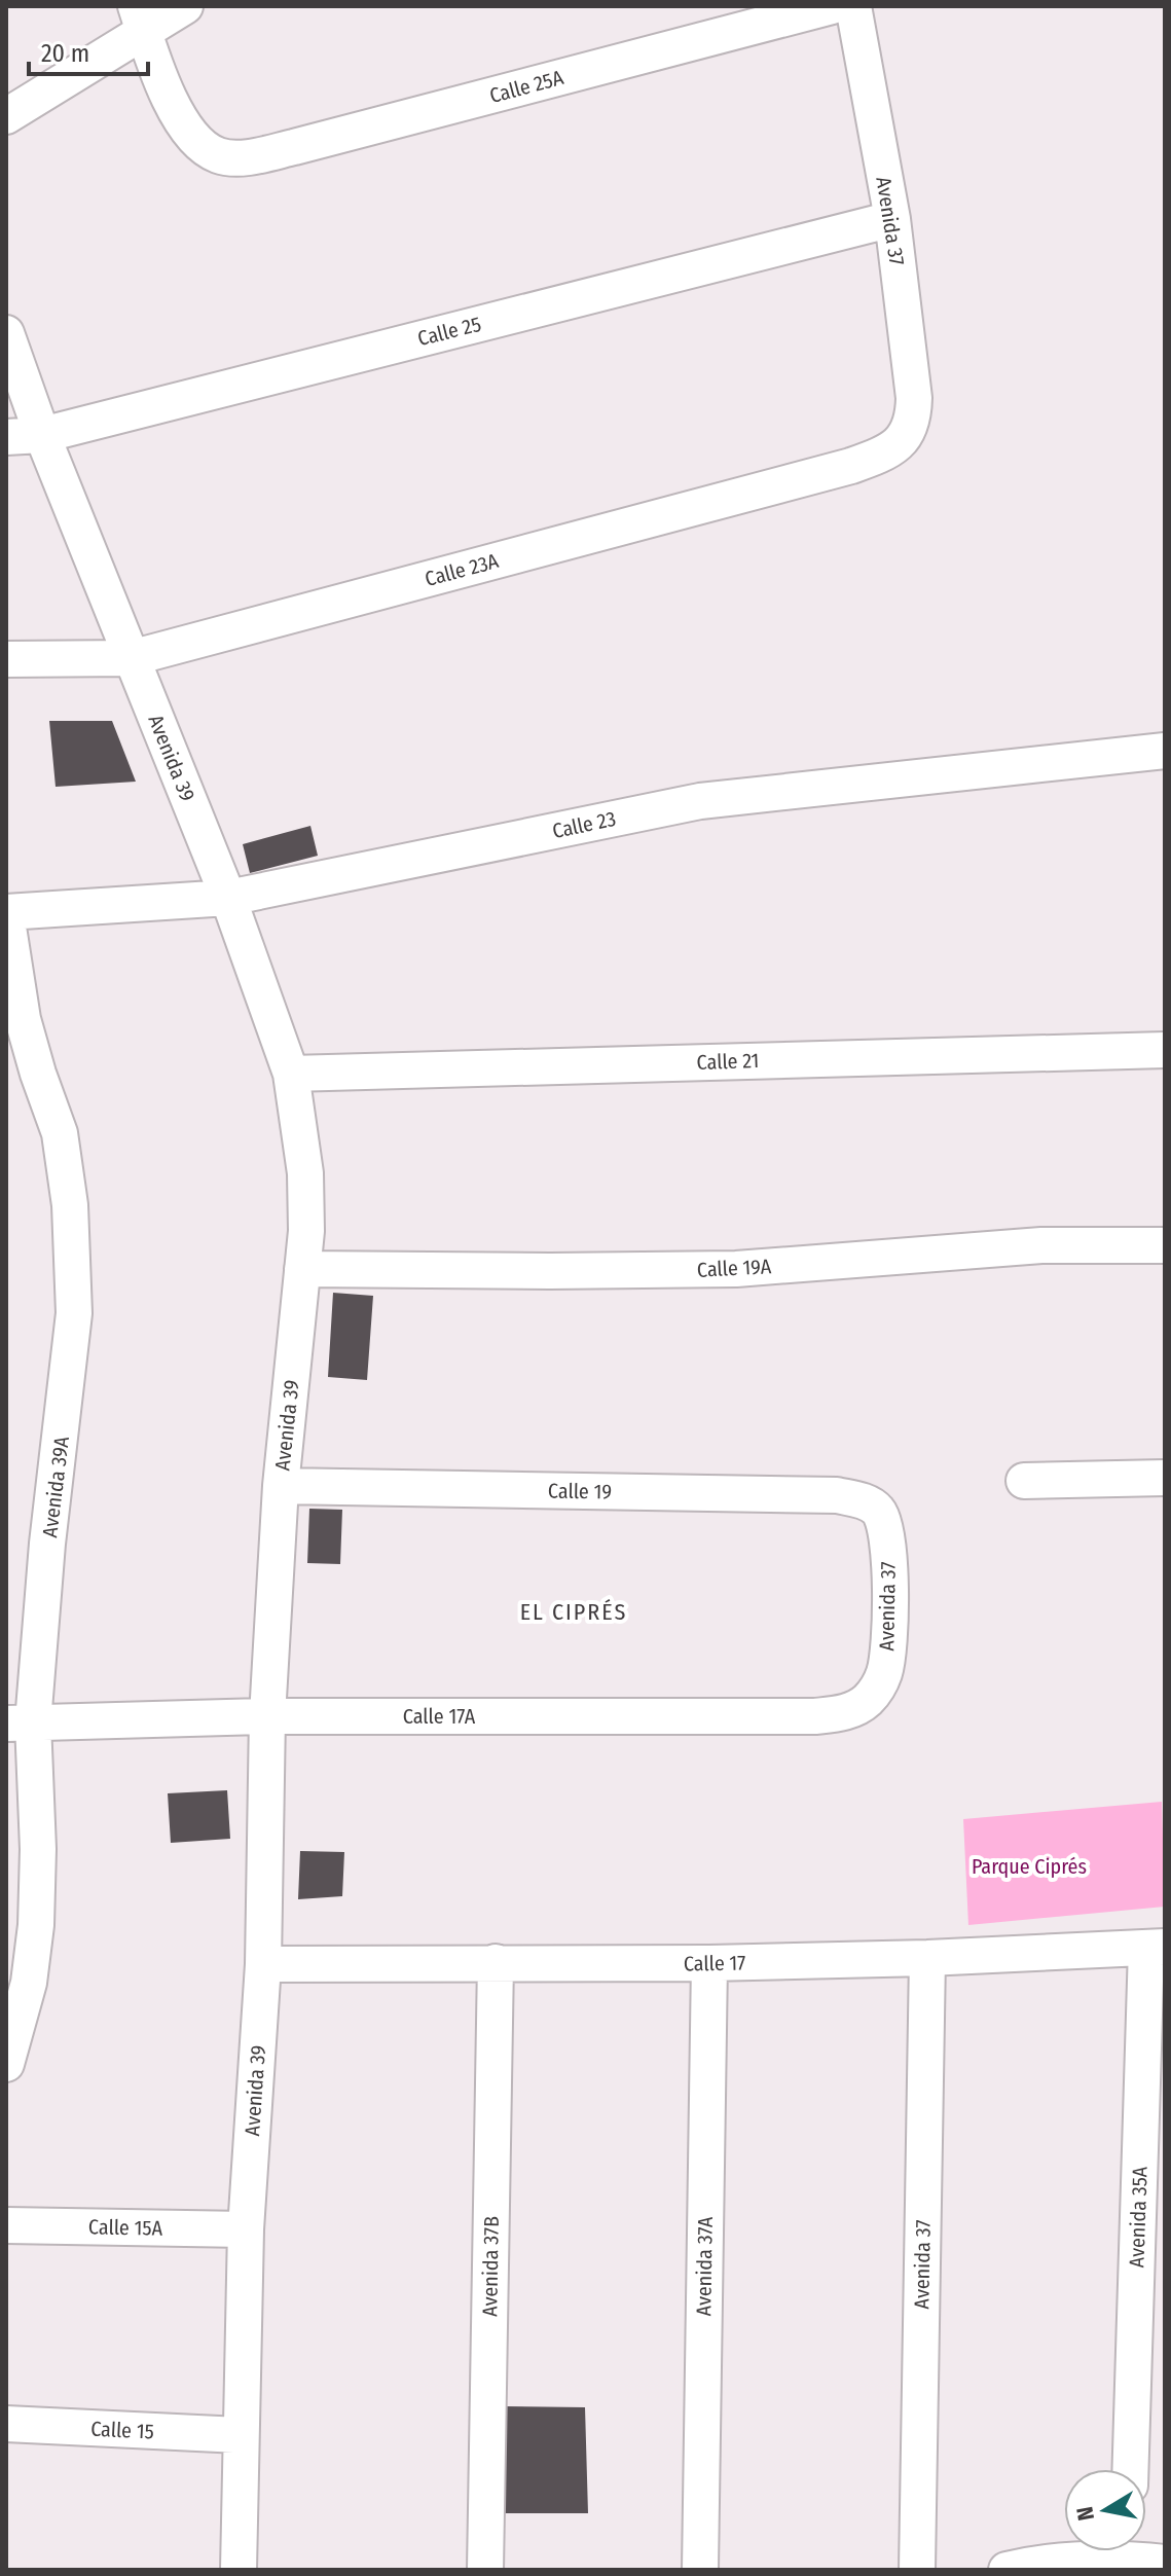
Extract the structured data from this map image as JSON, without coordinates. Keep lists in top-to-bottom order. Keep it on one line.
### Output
{"streets":{"street":["Calle 25A","Avenida 37","Calle 25","Calle 23A","Avenida 39","Calle 23","Calle 21","Calle 19A","Avenida 39A","Calle 19","Calle 17A","Calle 17","Avenida 35A","Calle 15A","Avenida 37B","Avenida 37A","Calle 15"]},"crossings":[["Avenida 37","Calle 25"],["Avenida 37","Calle 23A"],["Avenida 37","Calle 19"],["Avenida 37","Calle 17A"],["Avenida 37","Calle 17"],["Calle 25","Avenida 39"],["Calle 23A","Avenida 39"],["Avenida 39","Calle 23"],["Avenida 39","Calle 21"],["Avenida 39","Calle 19A"],["Avenida 39","Calle 19"],["Avenida 39","Calle 17A"],["Avenida 39","Calle 17"],["Avenida 39","Calle 15A"],["Avenida 39","Calle 15"],["Calle 23","Avenida 39A"],["Avenida 39A","Calle 17A"],["Calle 17","Avenida 35A"],["Calle 17","Avenida 37B"],["Calle 17","Avenida 37A"]],"districts":["EL CIPRÉS"],"parks":["Parque Ciprés"],"scale_bar":"20 m","north":"left"}
